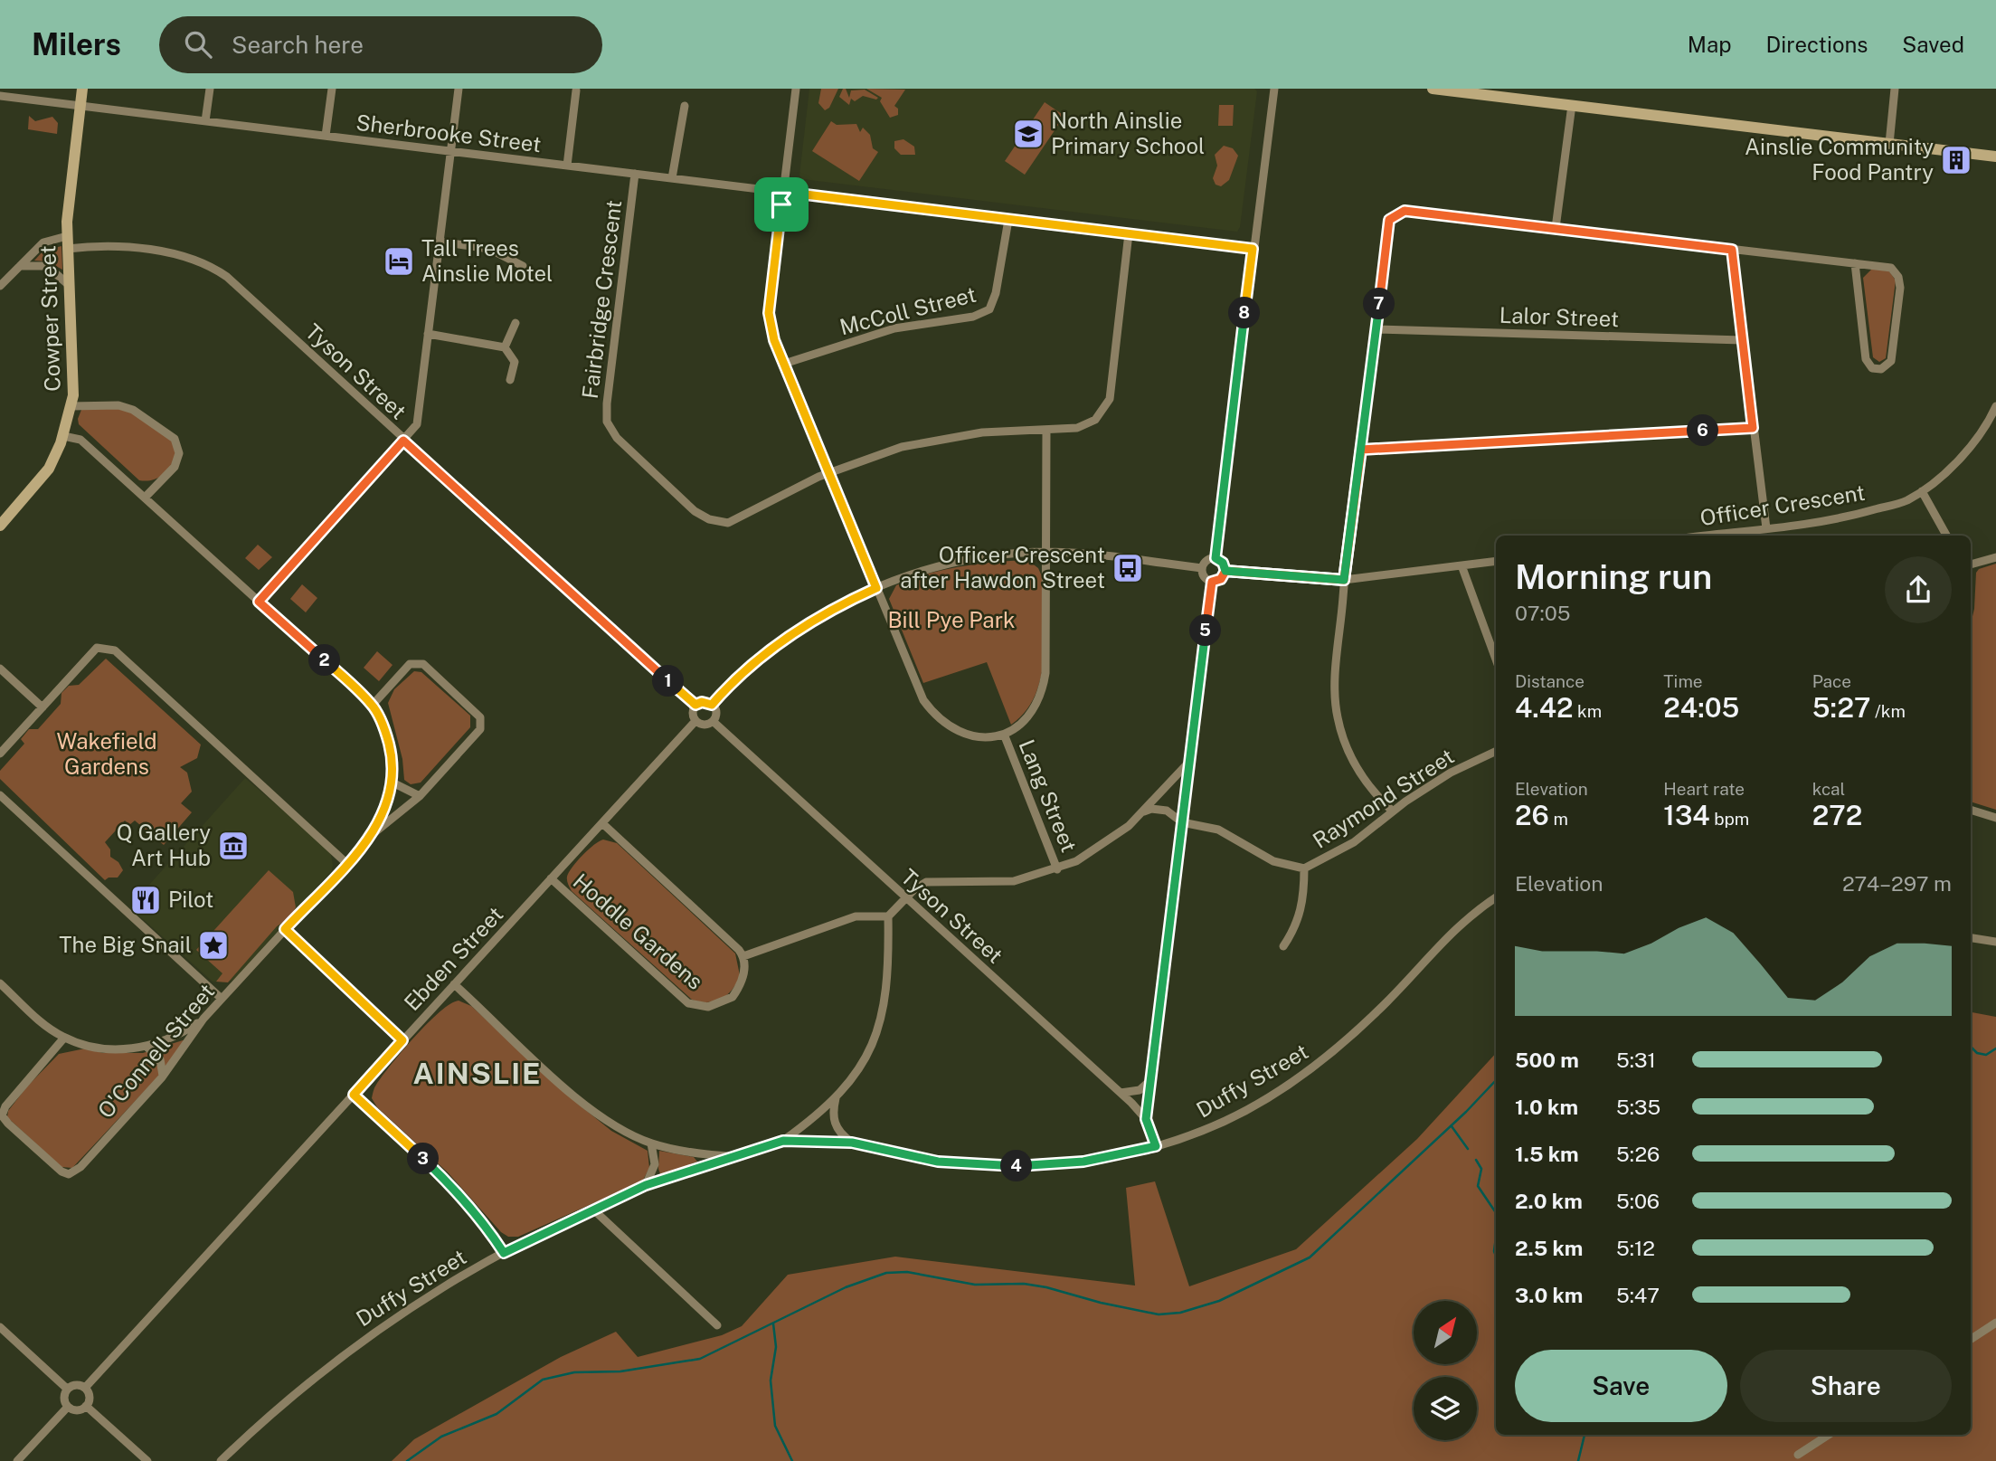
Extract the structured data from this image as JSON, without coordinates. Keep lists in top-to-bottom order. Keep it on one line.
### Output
{"streets":{"main road":["Cowper Street"],"street":["Sherbrooke Street","Fairbridge Crescent","McColl Street","Lalor Street","Tyson Street","Officer Crescent","Lang Street","Raymond Street","Hoddle Gardens","Ebden Street","O'Connell Street","Duffy Street"]},"crossings":[["Sherbrooke Street","Fairbridge Crescent"],["Sherbrooke Street","McColl Street"],["Sherbrooke Street","Cowper Street"],["Cowper Street","Tyson Street"],["Tyson Street","Ebden Street"],["Tyson Street","Duffy Street"],["Hoddle Gardens","Ebden Street"]],"districts":["AINSLIE"],"parks":["Bill Pye Park","Wakefield Gardens"],"places":{"school or university":["North Ainslie Primary School"],"building":["Ainslie Community Food Pantry"],"hotel":["Tall Trees Ainslie Motel"],"bus stop":["Officer Crescent after Hawdon Street"],"museum":["Q Gallery Art Hub"],"restaurant":["Pilot"],"place":["The Big Snail"]},"north":"top right","page":{"header":"Milers","search":"Search here","nav":["Map","Directions","Saved"],"pins":["7","8","6","5","2","1","3","4"],"heading":["Morning run","07:05"],"stats":[["Distance","4.42 km"],["Time","24:05"],["Pace","5:27 /km"],["Elevation","26 m"],["Heart rate","134 bpm"],["kcal","272"]],"chart":["Elevation","274–297 m"],"list":[{"name":"500 m","note":"5:31"},{"name":"1.0 km","note":"5:35"},{"name":"1.5 km","note":"5:26"},{"name":"2.0 km","note":"5:06"},{"name":"2.5 km","note":"5:12"},{"name":"3.0 km","note":"5:47"}],"buttons":["Save","Share"]}}
